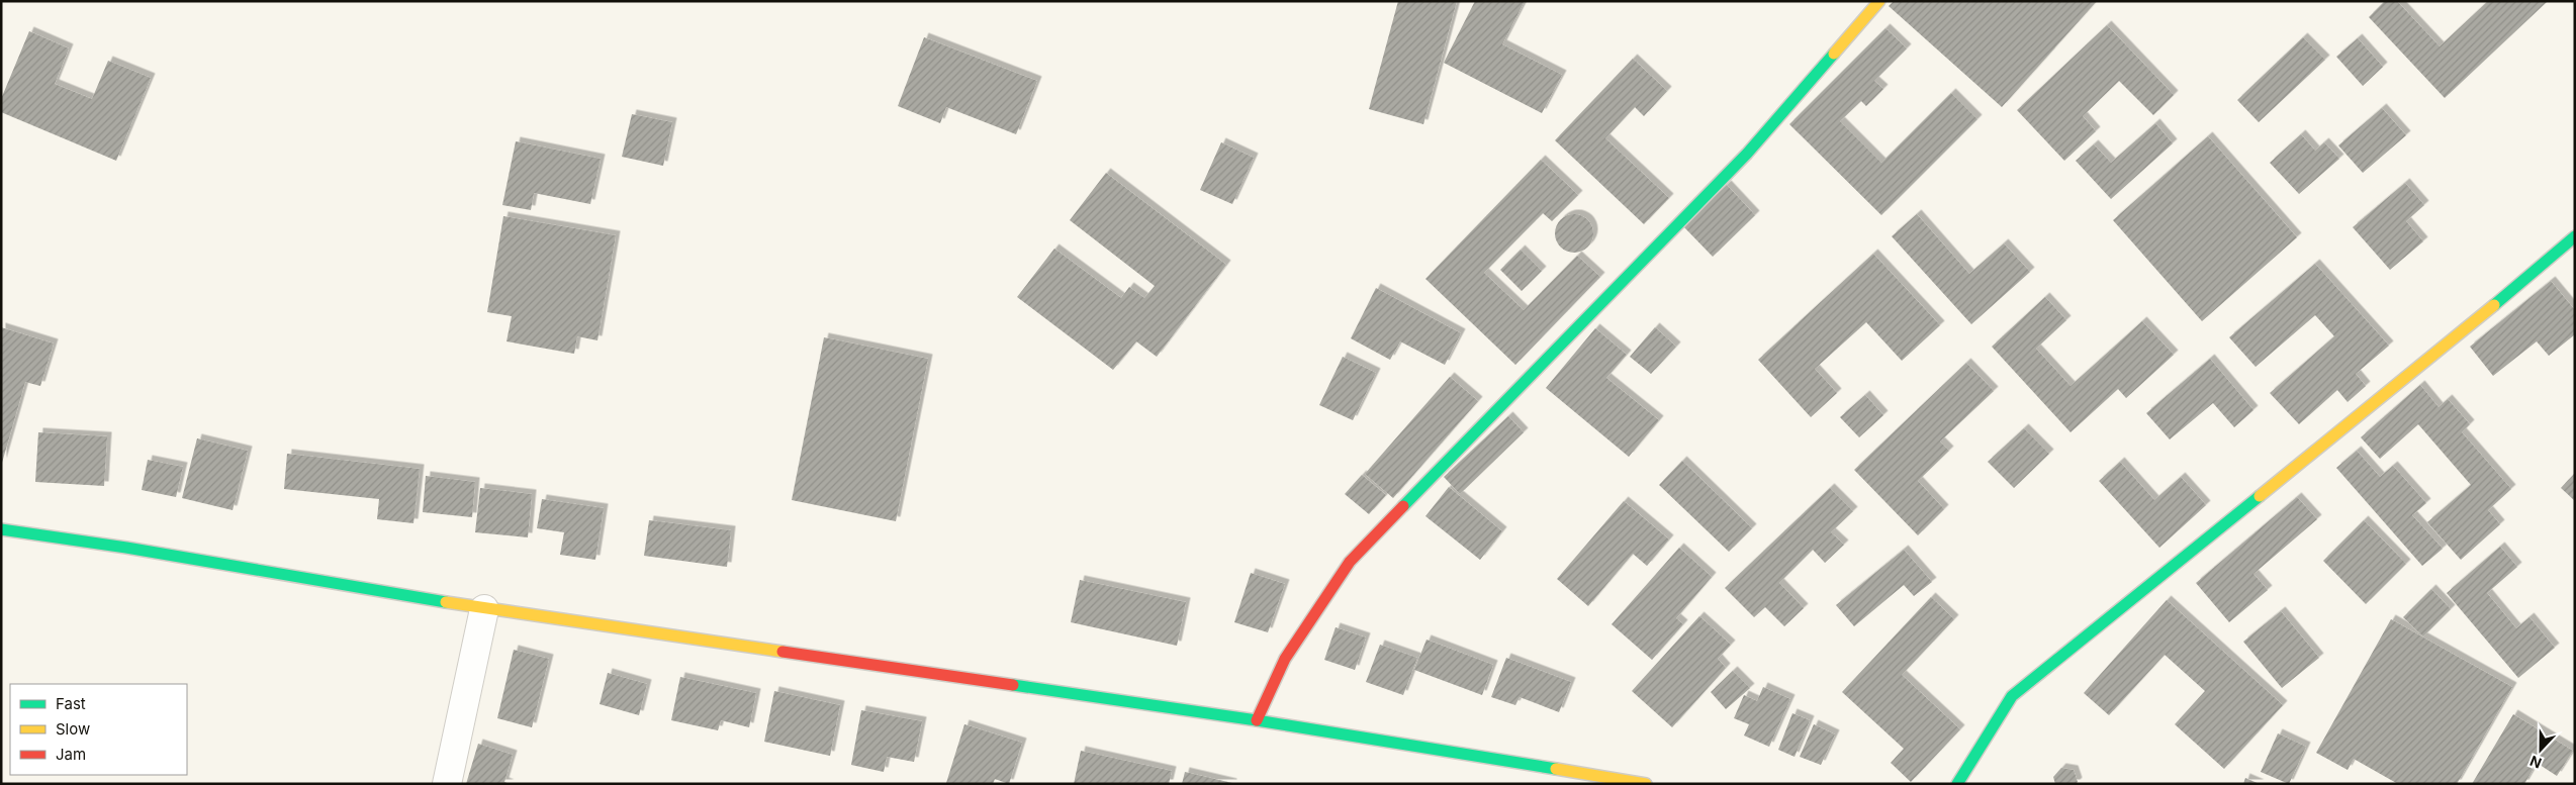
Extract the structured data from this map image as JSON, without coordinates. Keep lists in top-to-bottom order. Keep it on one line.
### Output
{"legend":["Fast","Slow","Jam"],"north":"bottom"}
